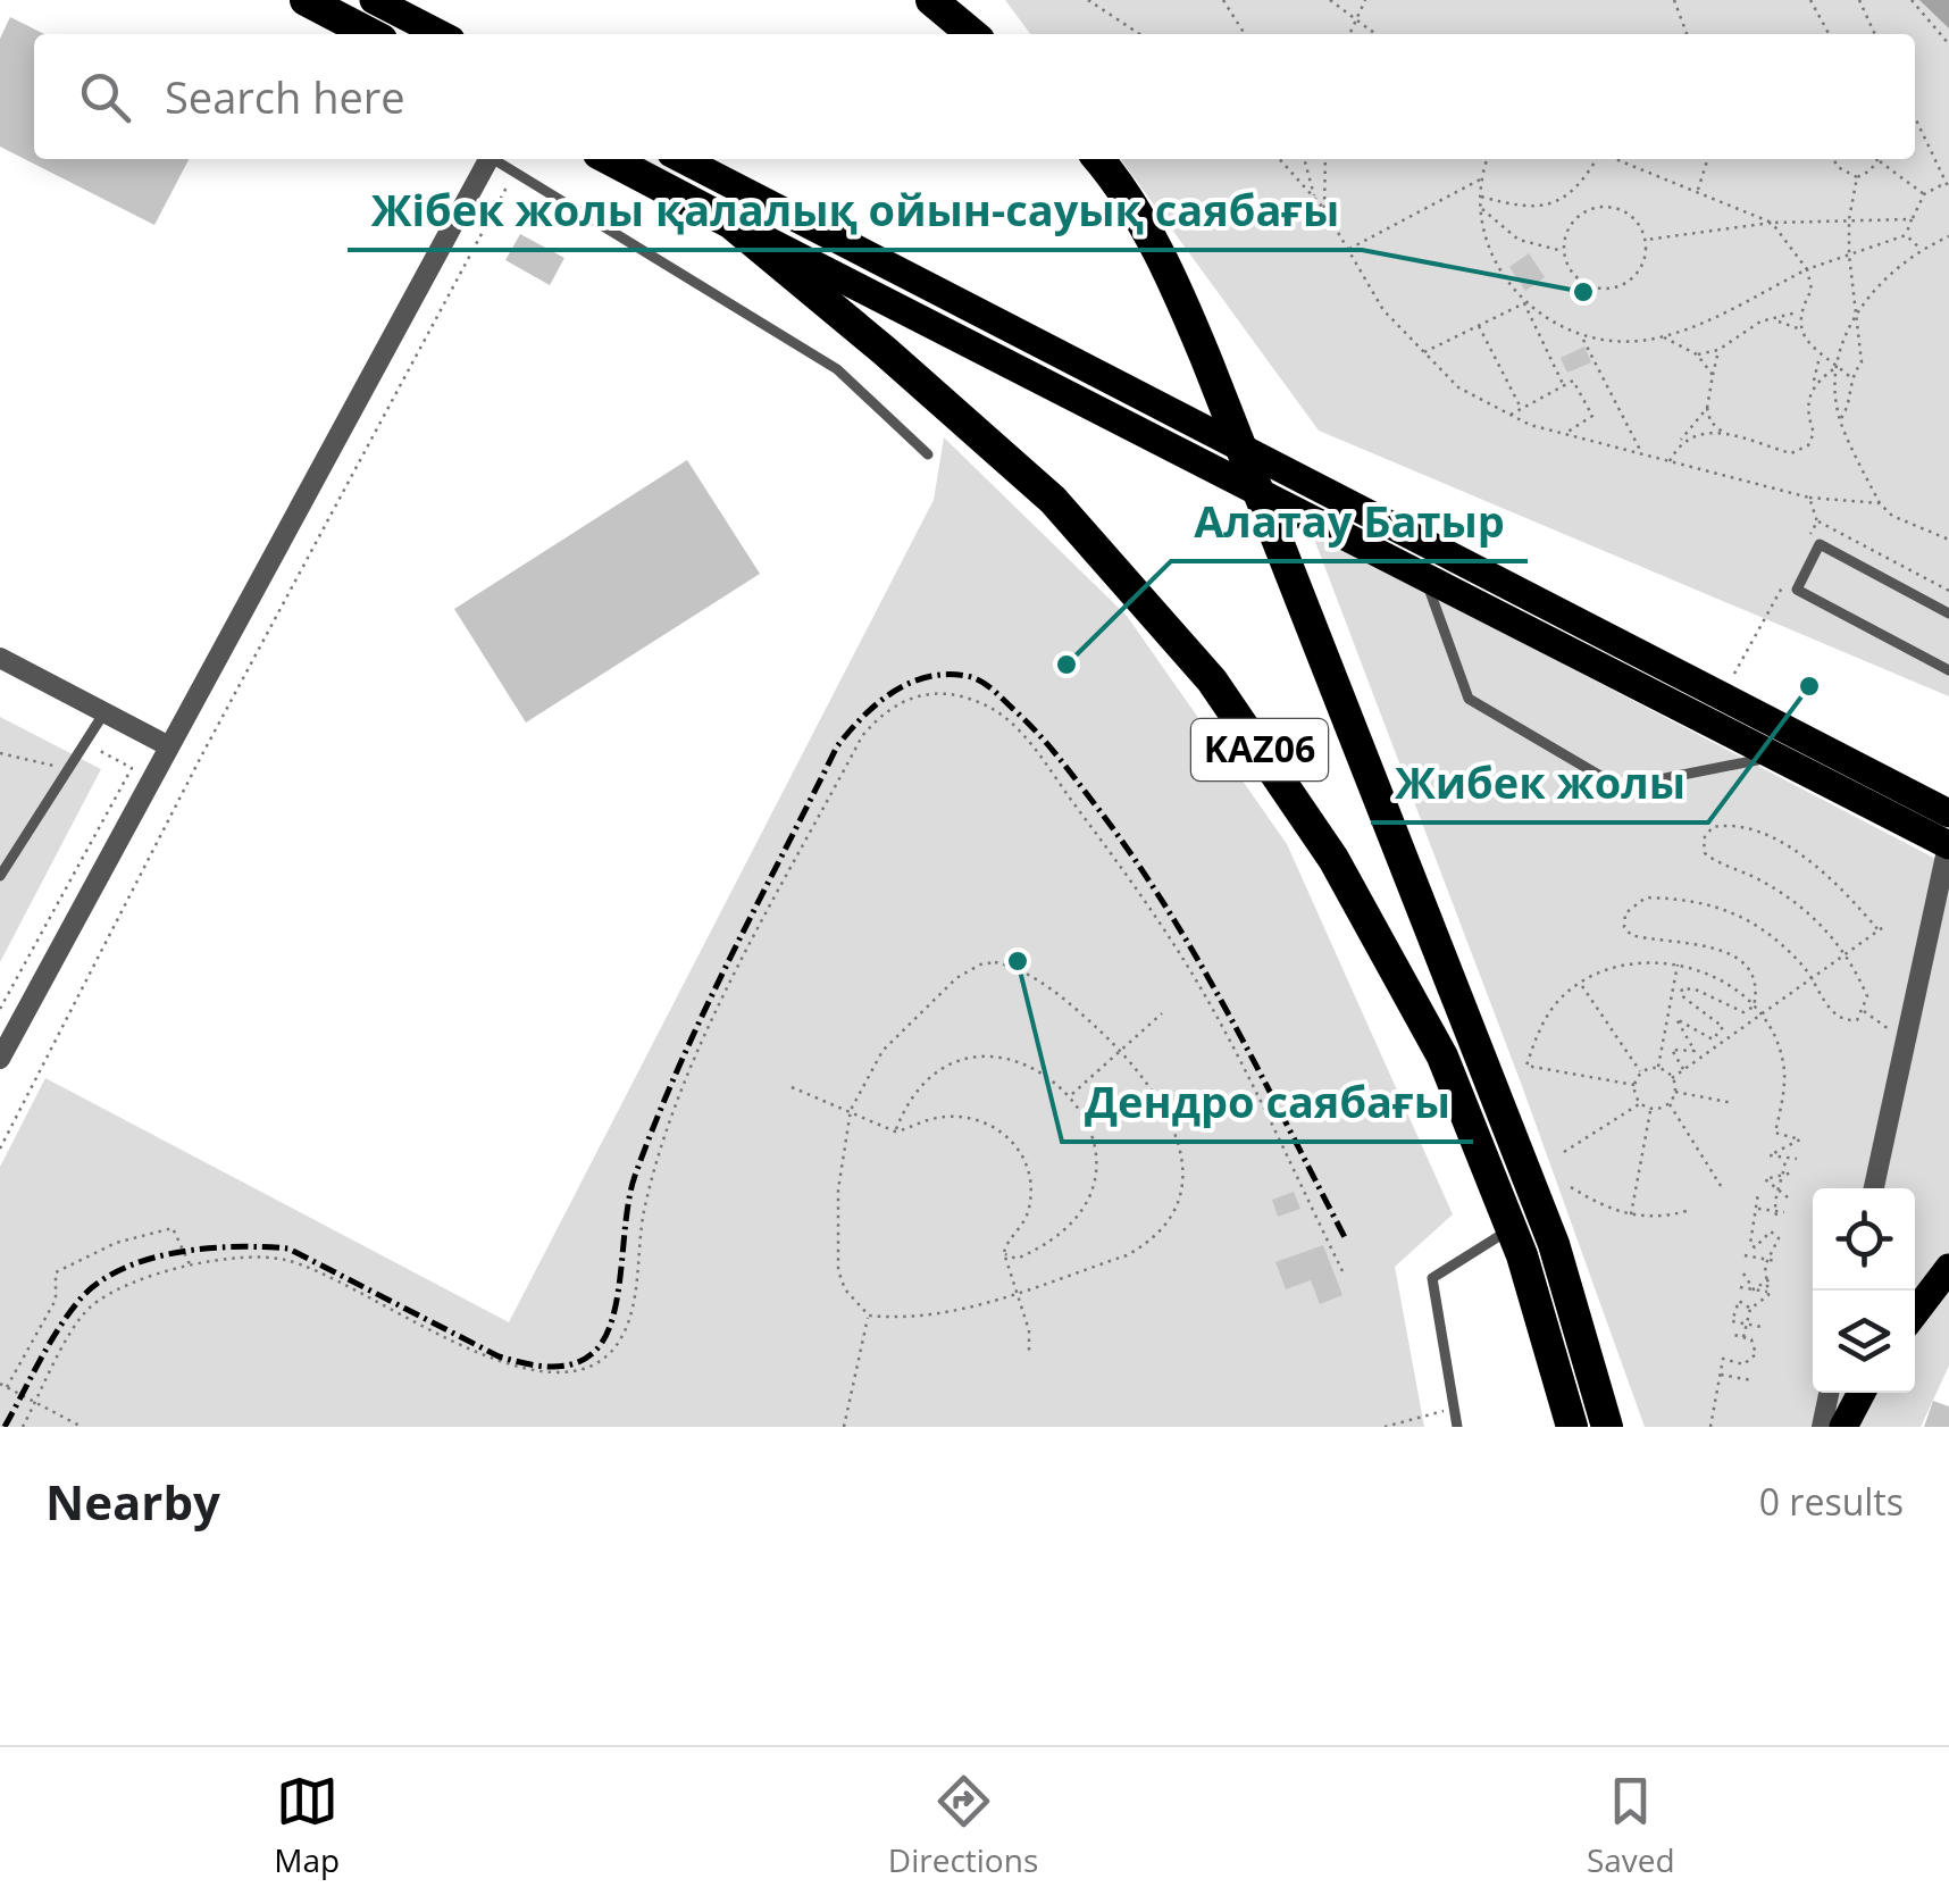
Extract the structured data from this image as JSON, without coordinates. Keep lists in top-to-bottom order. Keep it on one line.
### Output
{"streets":{"highway":["KАZ06"]},"places":["Жібек жолы қалалық ойын-сауық саябағы","Алатау Батыр","Жибек жолы","Дендро саябағы"],"page":{"search":"Search here","heading":["Nearby","0 results"],"nav":["Map","Directions","Saved"]}}
